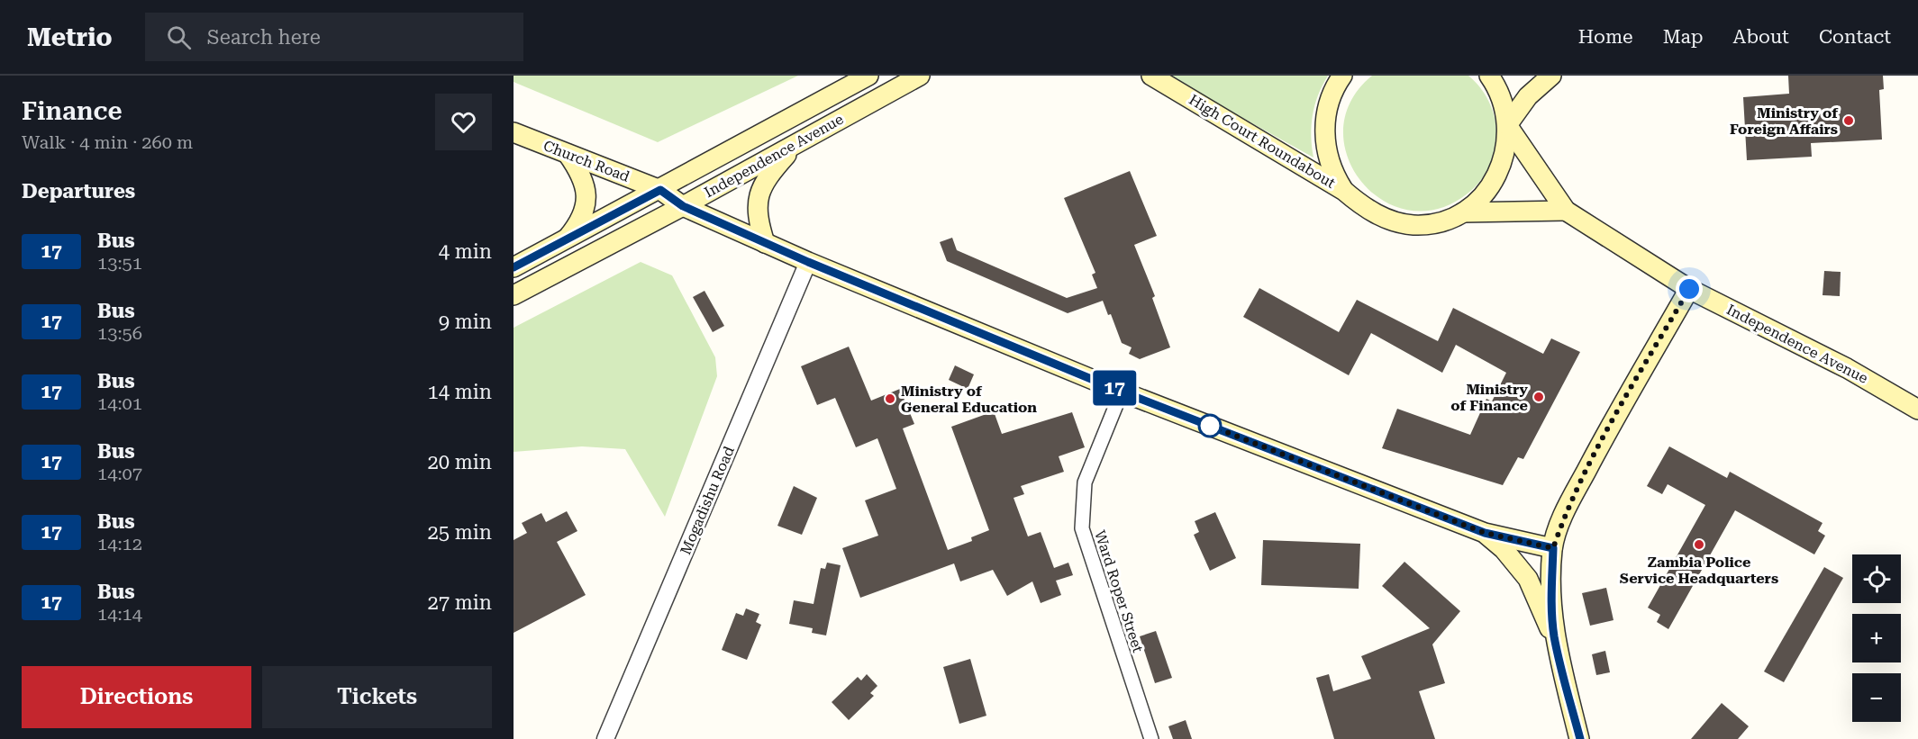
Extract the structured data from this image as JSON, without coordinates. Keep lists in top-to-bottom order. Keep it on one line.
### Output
{"streets":{"main road":["High Court Roundabout","Independence Avenue","Church Road"],"street":["Mogadishu Road","Ward Roper Street"]},"crossings":[["High Court Roundabout","Independence Avenue"],["Independence Avenue","Church Road"],["Church Road","Mogadishu Road"],["Church Road","Ward Roper Street"]],"places":["Ministry of Foreign Affairs","Ministry of Finance","Ministry of General Education","Zambia Police Service Headquarters"],"lines":["bus line 17"],"page":{"header":"Metrio","search":"Search here","nav":["Home","Map","About","Contact"],"heading":[["Finance","Walk · 4 min · 260 m"],"Departures"],"on_map":"17","list":[{"mark":"17","name":"Bus","note":"13:51","value":"4 min"},{"mark":"17","name":"Bus","note":"13:56","value":"9 min"},{"mark":"17","name":"Bus","note":"14:01","value":"14 min"},{"mark":"17","name":"Bus","note":"14:07","value":"20 min"},{"mark":"17","name":"Bus","note":"14:12","value":"25 min"},{"mark":"17","name":"Bus","note":"14:14","value":"27 min"}],"map_buttons":["+","−"],"buttons":["Directions","Tickets"]}}
